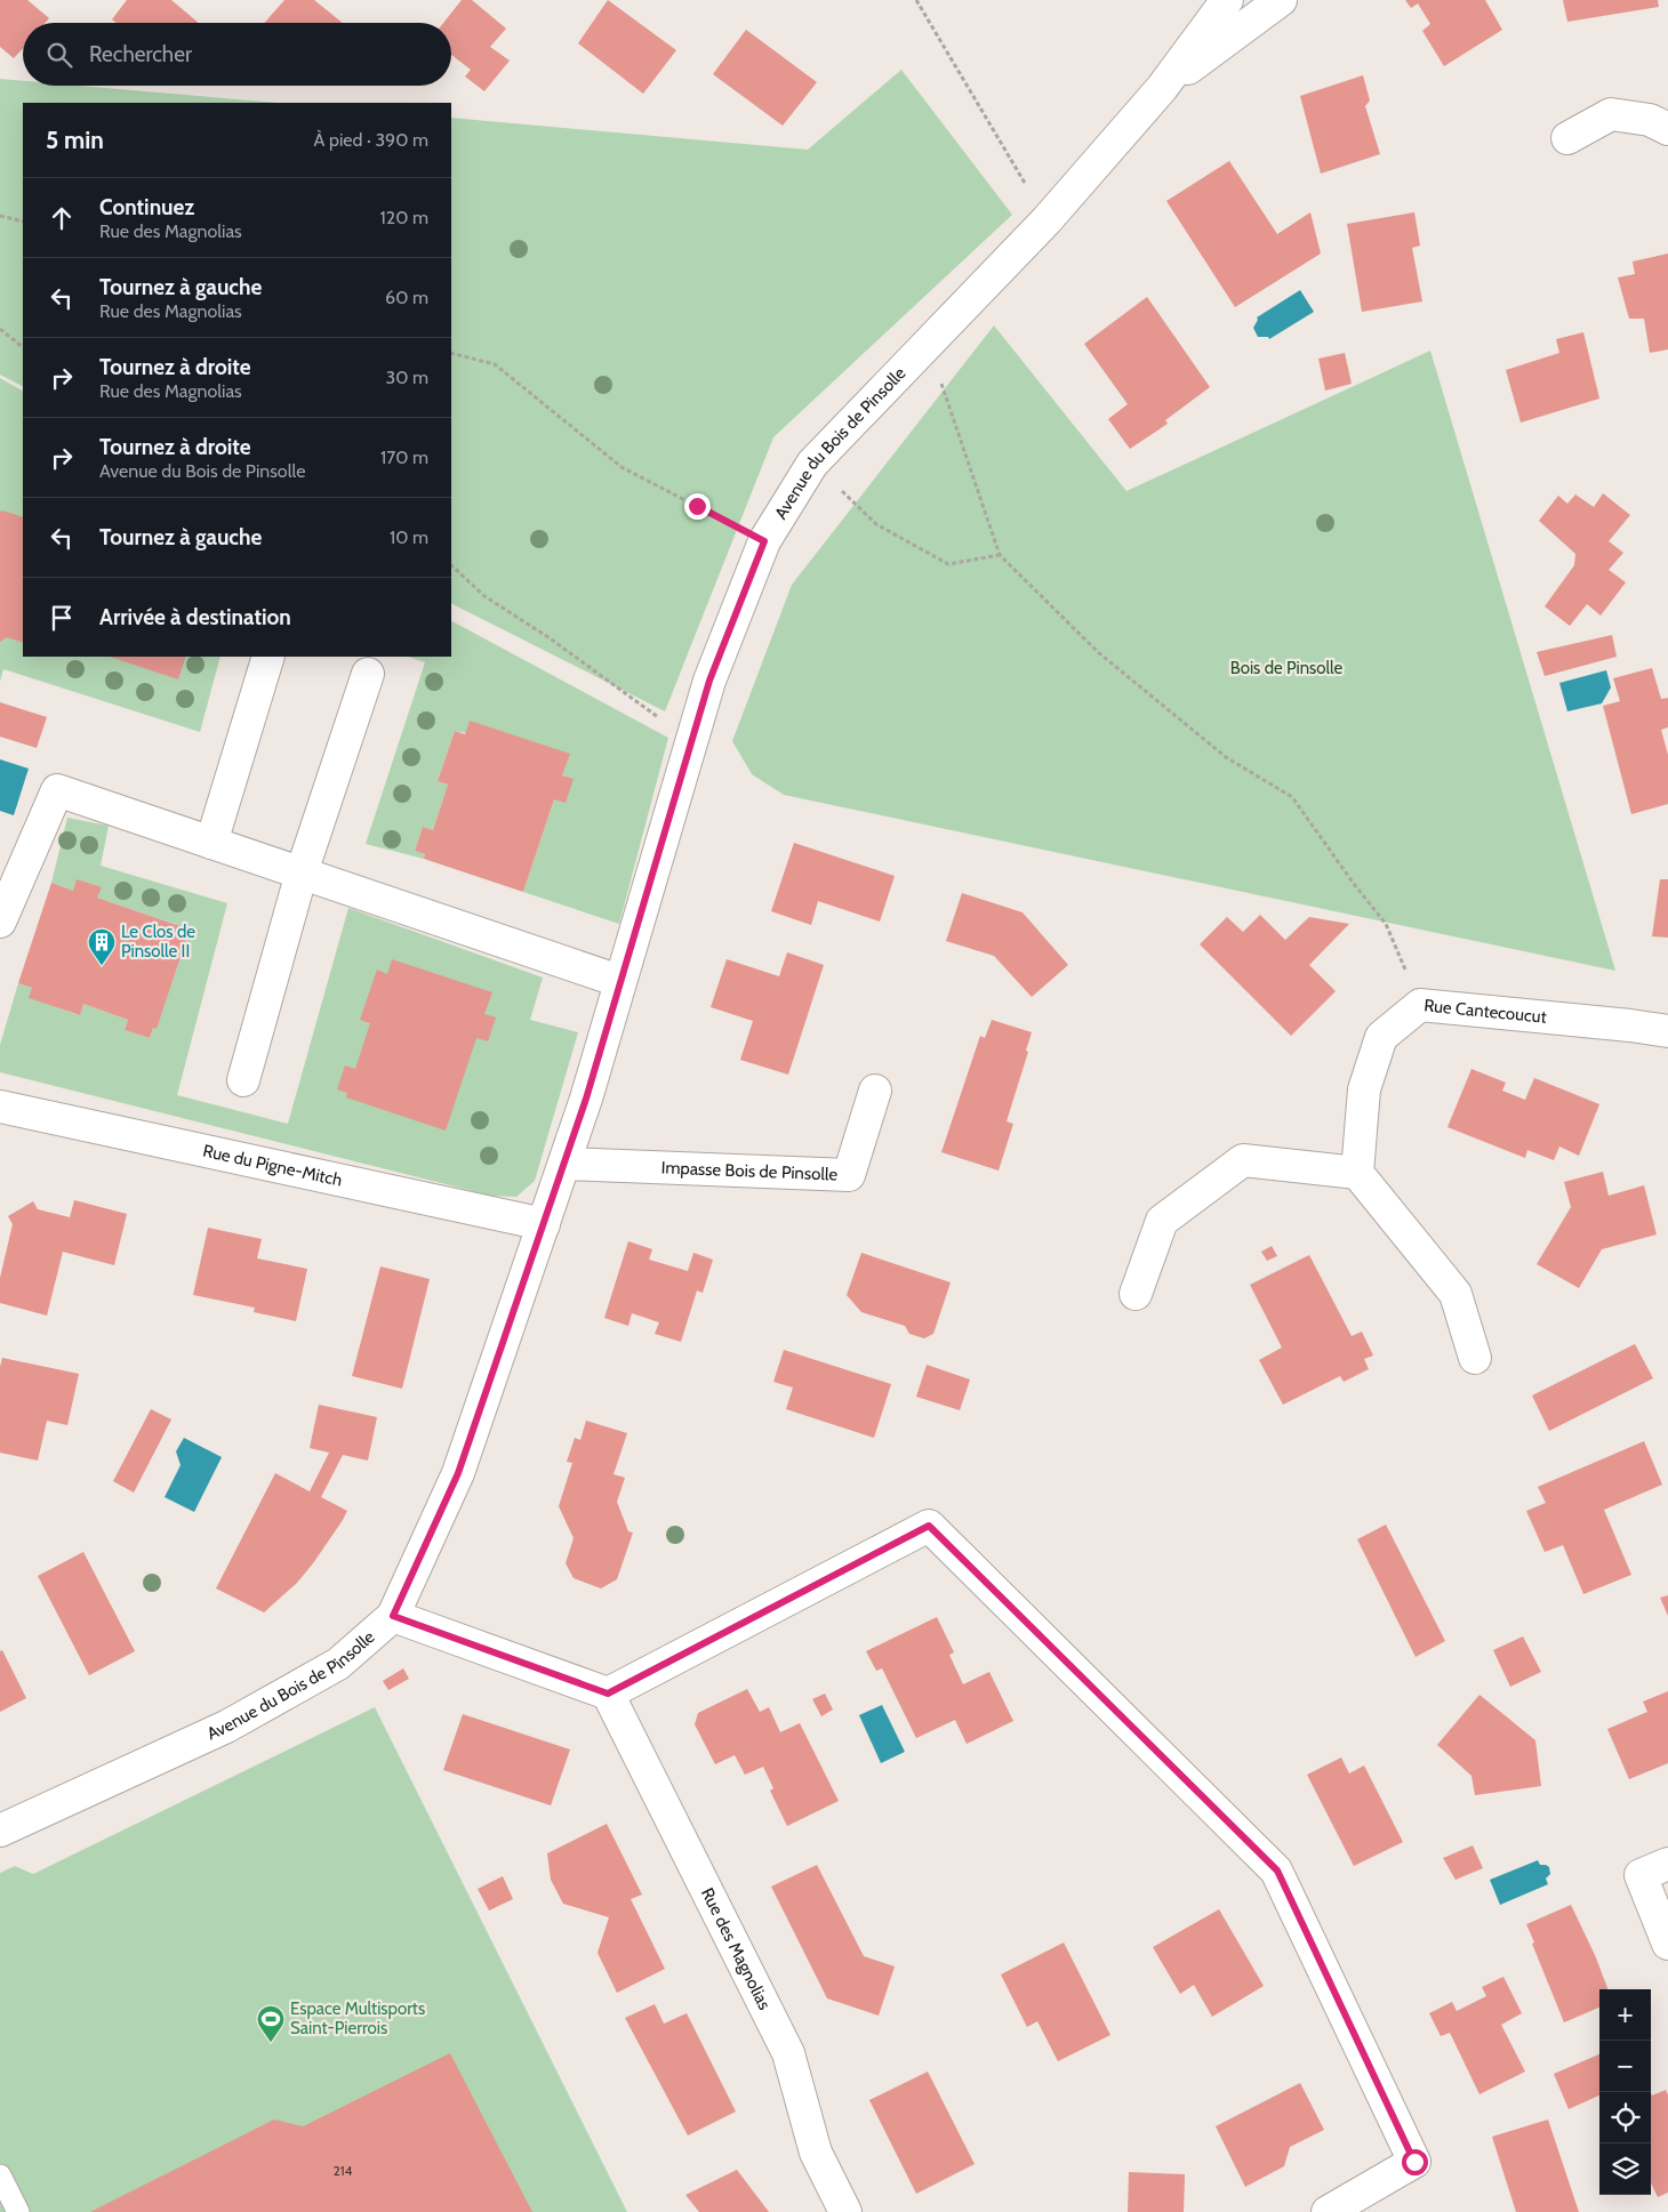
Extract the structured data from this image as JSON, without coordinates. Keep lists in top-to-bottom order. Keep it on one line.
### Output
{"streets":{"street":["Avenue du Bois de Pinsolle","Rue Cantecoucut","Rue du Pigne-Mitch","Impasse Bois de Pinsolle","Rue des Magnolias"]},"crossings":[["Avenue du Bois de Pinsolle","Rue du Pigne-Mitch"],["Avenue du Bois de Pinsolle","Impasse Bois de Pinsolle"]],"parks":["Bois de Pinsolle"],"places":{"building":["Le Clos de Pinsolle II"],"sports":["Espace Multisports Saint-Pierrois"]},"house_numbers":["214"],"page":{"search":"Rechercher","heading":["5 min","À pied · 390 m"],"list":[["Continuez","Rue des Magnolias","120 m"],["Tournez à gauche","Rue des Magnolias","60 m"],["Tournez à droite","Rue des Magnolias","30 m"],["Tournez à droite","Avenue du Bois de Pinsolle","170 m"],["Tournez à gauche","10 m"],"Arrivée à destination"],"map_buttons":["+","−"]}}
